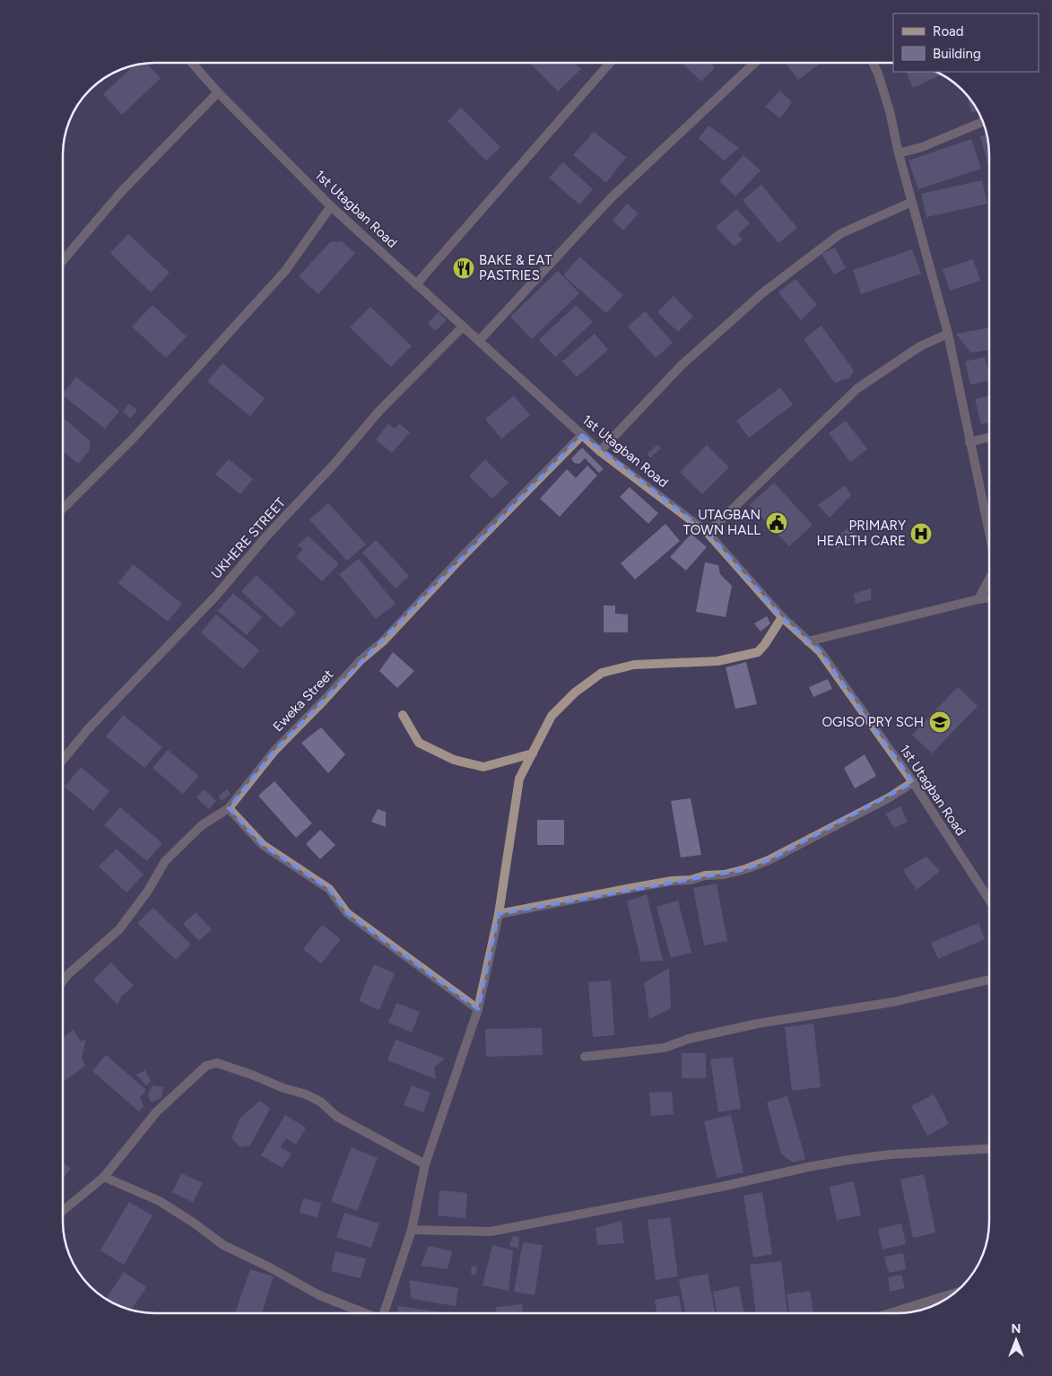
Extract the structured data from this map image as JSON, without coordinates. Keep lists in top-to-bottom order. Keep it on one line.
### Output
{"streets":{"street":["1st Utagban Road","UKHERE STREET","Eweka Street"]},"crossings":[["1st Utagban Road","UKHERE STREET"],["1st Utagban Road","Eweka Street"]],"places":{"restaurant":["BAKE & EAT PASTRIES"],"public building":["UTAGBAN TOWN HALL"],"hospital":["PRIMARY HEALTH CARE"],"school or university":["OGISO PRY SCH"]},"legend":["Road","Building"],"north":"top"}
